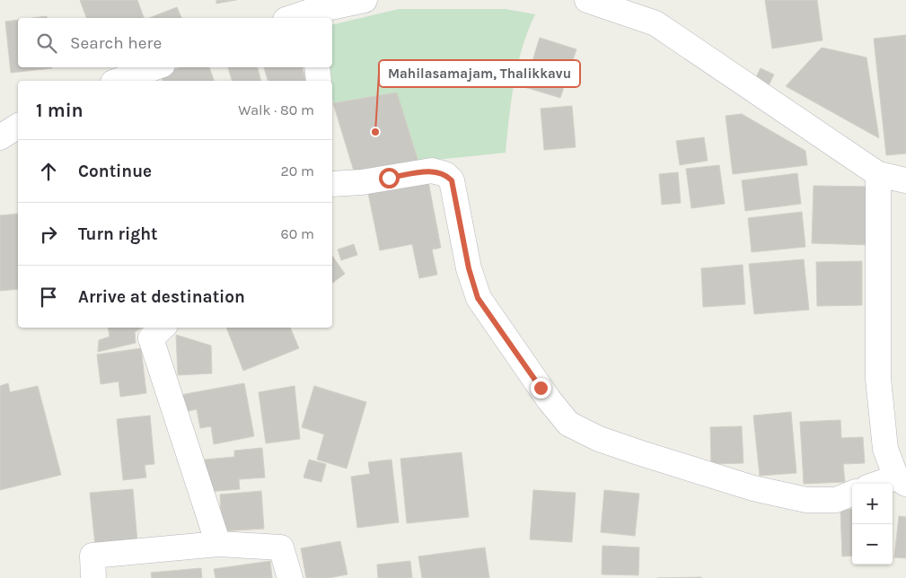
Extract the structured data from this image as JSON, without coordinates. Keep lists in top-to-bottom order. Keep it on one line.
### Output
{"places":["Mahilasamajam, Thalikkavu"],"page":{"search":"Search here","heading":["1 min","Walk · 80 m"],"list":[["Continue","20 m"],["Turn right","60 m"],"Arrive at destination"],"map_buttons":["+","−"]}}
